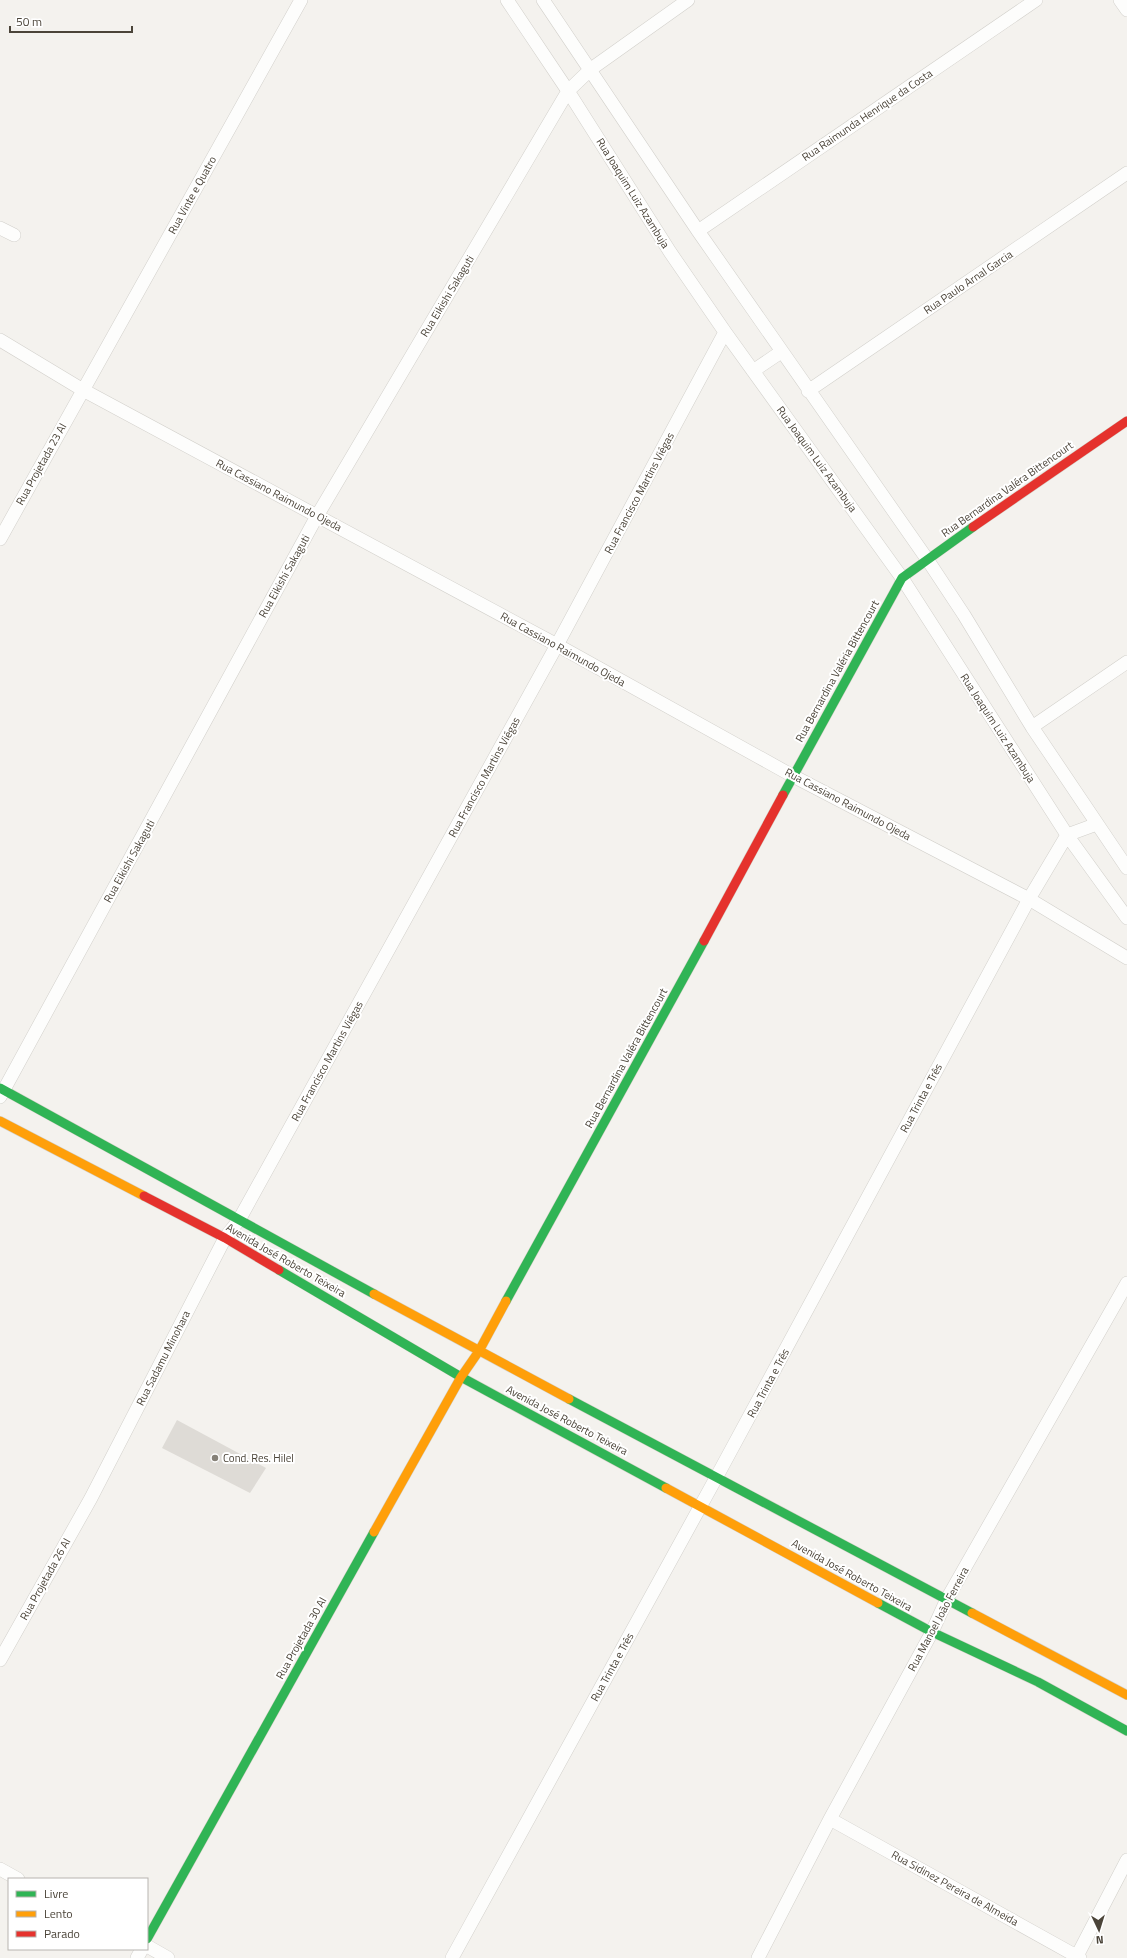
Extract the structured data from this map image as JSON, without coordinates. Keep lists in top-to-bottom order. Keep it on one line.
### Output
{"streets":{"street":["Rua Raimunda Henrique da Costa","Rua Joaquim Luiz Azambuja","Rua Vinte e Quatro","Rua Paulo Arnal Garcia","Rua Eikishi Sakaguti","Rua Projetada 23 AI","Rua Bernardina Valéra Bittencourt","Rua Francisco Martins Viégas","Rua Cassiano Raimundo Ojeda","Rua Bernardina Valéria Bittencourt","Rua Trinta e Três","Avenida José Roberto Teixeira","Rua Sadamu Minohara","Rua Projetada 26 AI","Rua Manoel João Ferreira","Rua Projetada 30 AI","Rua Sidinez Pereira de Almeida"]},"crossings":[["Rua Joaquim Luiz Azambuja","Rua Eikishi Sakaguti"],["Rua Joaquim Luiz Azambuja","Rua Bernardina Valéra Bittencourt"],["Rua Joaquim Luiz Azambuja","Rua Francisco Martins Viégas"],["Rua Joaquim Luiz Azambuja","Rua Bernardina Valéria Bittencourt"],["Rua Joaquim Luiz Azambuja","Rua Trinta e Três"],["Rua Vinte e Quatro","Rua Projetada 23 AI"],["Rua Vinte e Quatro","Rua Cassiano Raimundo Ojeda"],["Rua Eikishi Sakaguti","Rua Cassiano Raimundo Ojeda"],["Rua Eikishi Sakaguti","Avenida José Roberto Teixeira"],["Rua Projetada 23 AI","Rua Cassiano Raimundo Ojeda"],["Rua Bernardina Valéra Bittencourt","Rua Cassiano Raimundo Ojeda"],["Rua Bernardina Valéra Bittencourt","Rua Bernardina Valéria Bittencourt"],["Rua Bernardina Valéra Bittencourt","Avenida José Roberto Teixeira"],["Rua Bernardina Valéra Bittencourt","Rua Projetada 30 AI"],["Rua Francisco Martins Viégas","Rua Cassiano Raimundo Ojeda"],["Rua Francisco Martins Viégas","Avenida José Roberto Teixeira"],["Rua Francisco Martins Viégas","Rua Sadamu Minohara"],["Rua Cassiano Raimundo Ojeda","Rua Bernardina Valéria Bittencourt"],["Rua Cassiano Raimundo Ojeda","Rua Trinta e Três"],["Rua Trinta e Três","Avenida José Roberto Teixeira"],["Avenida José Roberto Teixeira","Rua Sadamu Minohara"],["Avenida José Roberto Teixeira","Rua Manoel João Ferreira"],["Avenida José Roberto Teixeira","Rua Projetada 30 AI"],["Rua Sadamu Minohara","Rua Projetada 26 AI"],["Rua Manoel João Ferreira","Rua Sidinez Pereira de Almeida"]],"places":["Cond. Res. Hilel"],"legend":["Livre","Lento","Parado"],"scale_bar":"50 m","north":"bottom"}
